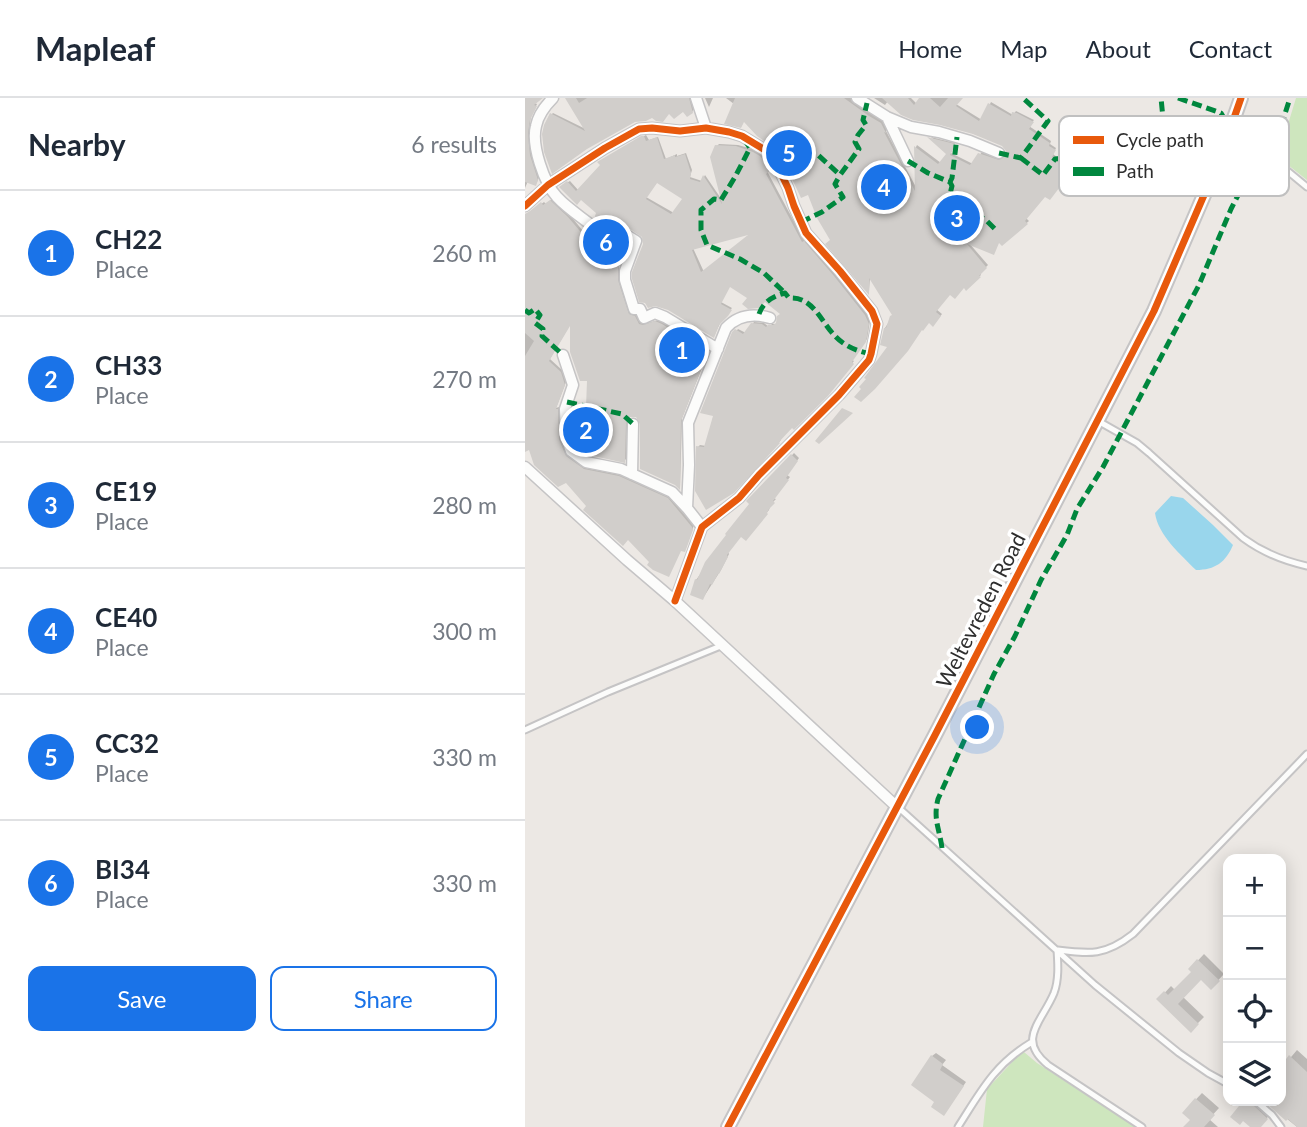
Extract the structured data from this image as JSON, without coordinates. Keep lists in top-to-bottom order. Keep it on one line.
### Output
{"streets":{"street":["Weltevreden Road"]},"legend":["Cycle path","Path"],"page":{"header":"Mapleaf","nav":["Home","Map","About","Contact"],"heading":["Nearby","6 results"],"pins":["5","4","3","6","1","2"],"list":[{"mark":"1","name":"CH22","note":"Place","value":"260 m"},{"mark":"2","name":"CH33","note":"Place","value":"270 m"},{"mark":"3","name":"CE19","note":"Place","value":"280 m"},{"mark":"4","name":"CE40","note":"Place","value":"300 m"},{"mark":"5","name":"CC32","note":"Place","value":"330 m"},{"mark":"6","name":"BI34","note":"Place","value":"330 m"}],"map_buttons":["+","−"],"buttons":["Save","Share"]}}
